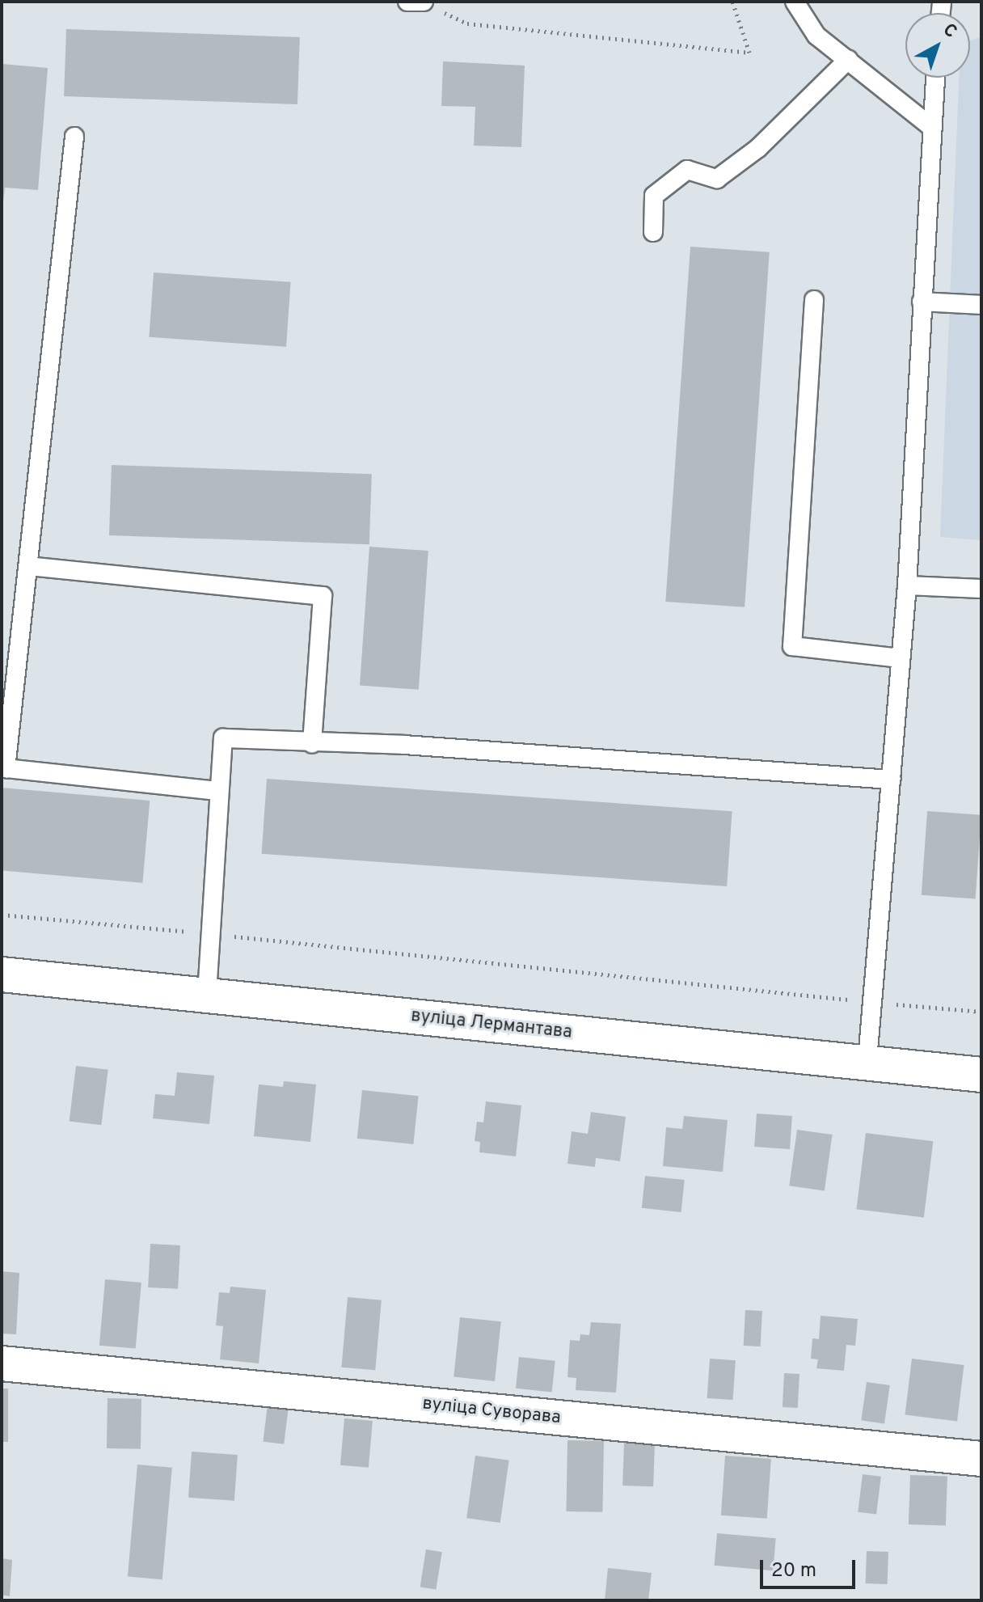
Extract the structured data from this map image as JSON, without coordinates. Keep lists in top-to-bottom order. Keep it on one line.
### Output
{"streets":{"street":["вуліца Лермантава","вуліца Суворава"]},"scale_bar":"20 m","north":"top right"}
